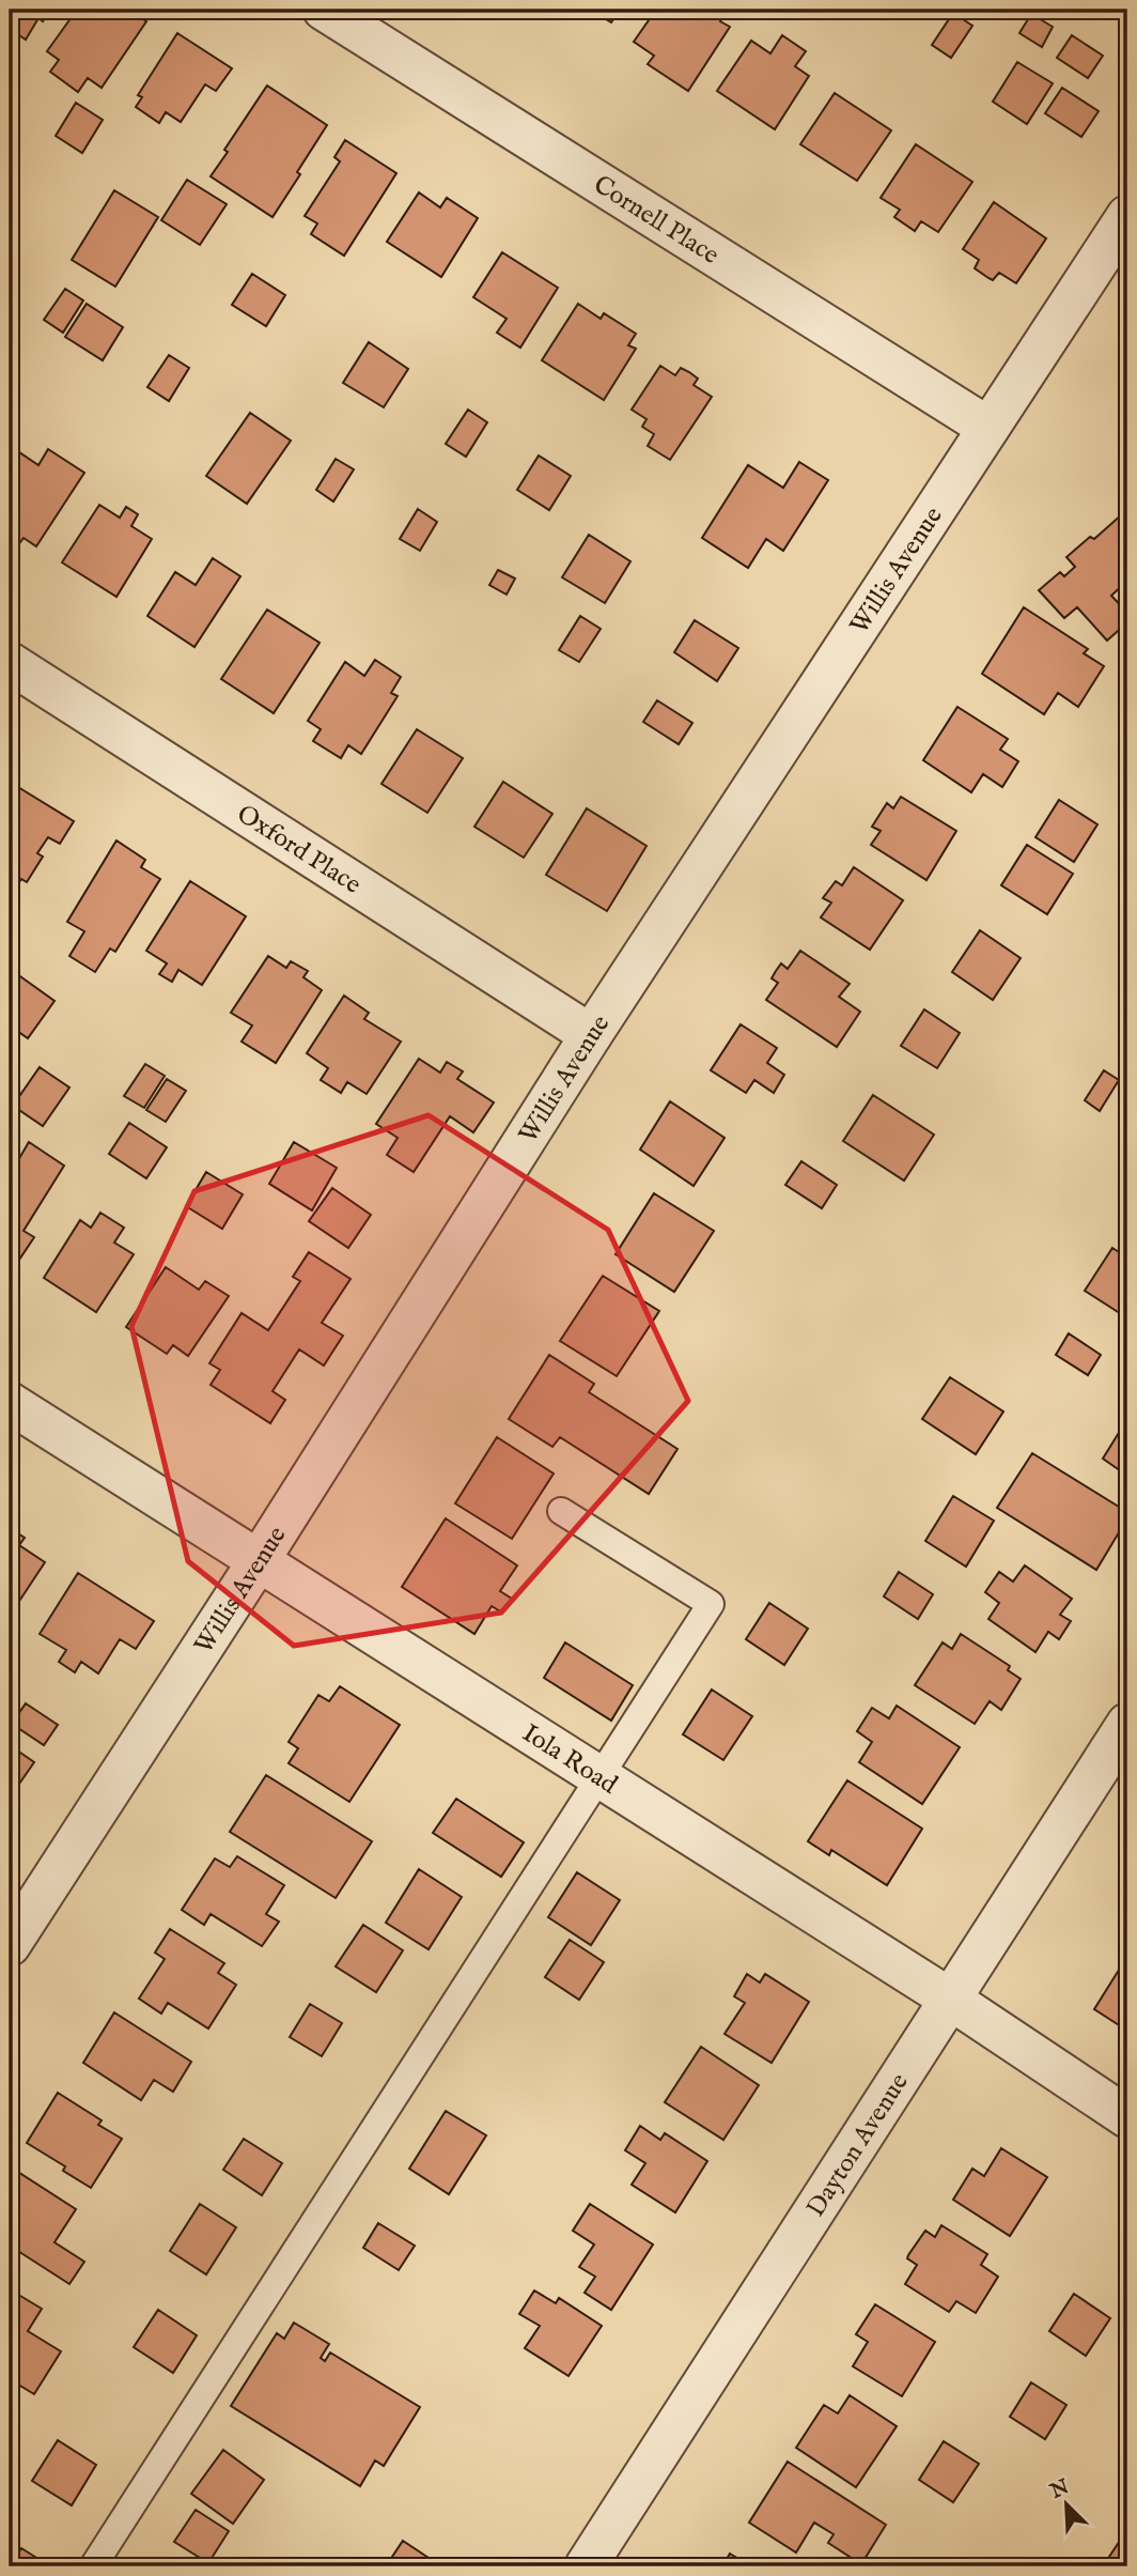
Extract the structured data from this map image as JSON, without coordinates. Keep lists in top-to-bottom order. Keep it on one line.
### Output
{"streets":{"street":["Cornell Place","Willis Avenue","Oxford Place","Iola Road","Dayton Avenue"]},"crossings":[["Cornell Place","Willis Avenue"],["Willis Avenue","Oxford Place"],["Willis Avenue","Iola Road"],["Iola Road","Dayton Avenue"]],"north":"top left"}
